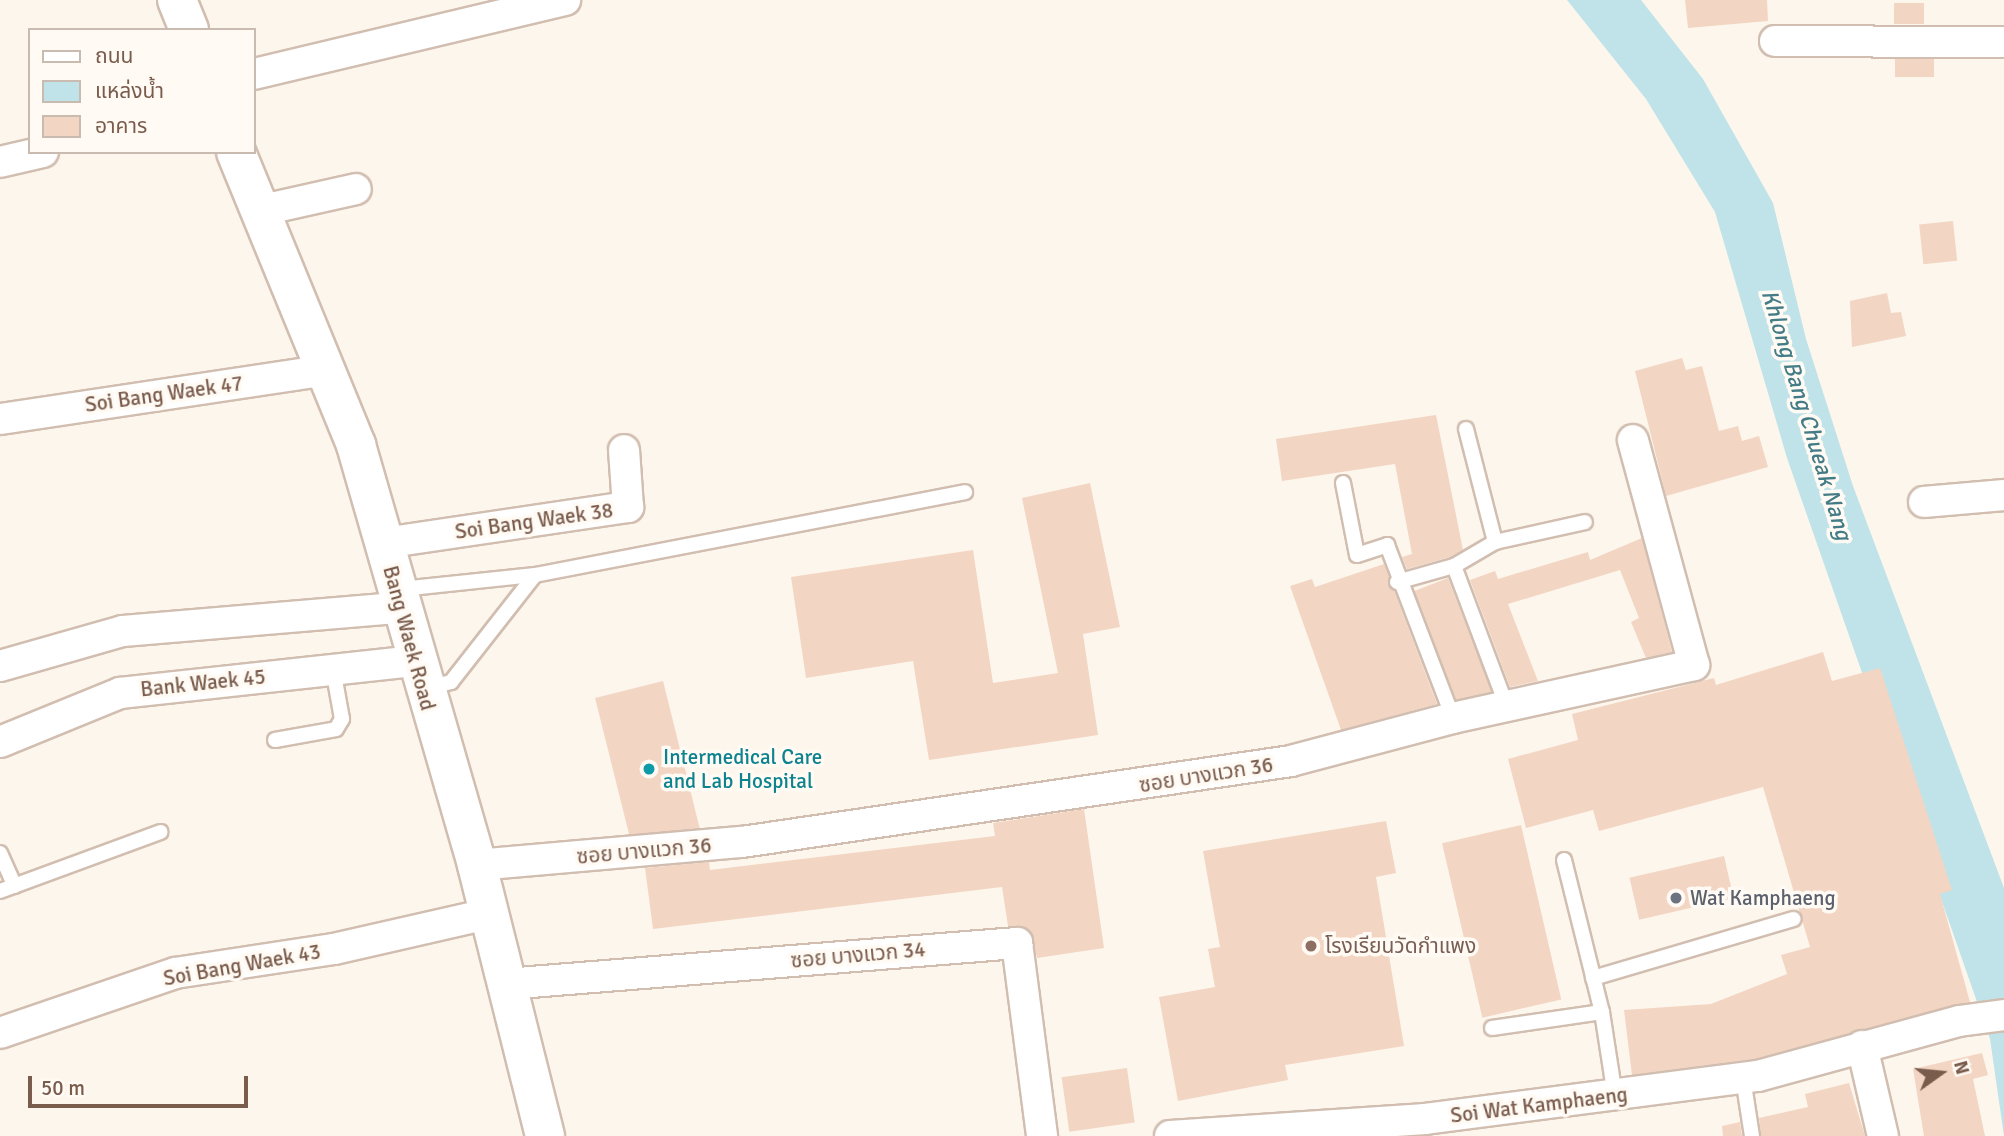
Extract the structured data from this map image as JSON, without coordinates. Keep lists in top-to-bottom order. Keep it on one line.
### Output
{"streets":{"main road":["Bang Waek Road"],"street":["Soi Bang Waek 47","Soi Bang Waek 38","Bank Waek 45","ซอย บางแวก 36","ซอย บางแวก 34","Soi Bang Waek 43","Soi Wat Kamphaeng"]},"crossings":[["Soi Bang Waek 47","Bang Waek Road"],["Soi Bang Waek 38","Bang Waek Road"],["Bang Waek Road","Bank Waek 45"],["Bang Waek Road","ซอย บางแวก 36"],["Bang Waek Road","ซอย บางแวก 34"],["Bang Waek Road","Soi Bang Waek 43"]],"water":["Khlong Bang Chueak Nang"],"places":["Intermedical Care and Lab Hospital","Wat Kamphaeng","โรงเรียนวัดกำแพง"],"legend":["ถนน","แหล่งน้ำ","อาคาร"],"scale_bar":"50 m","north":"right"}
